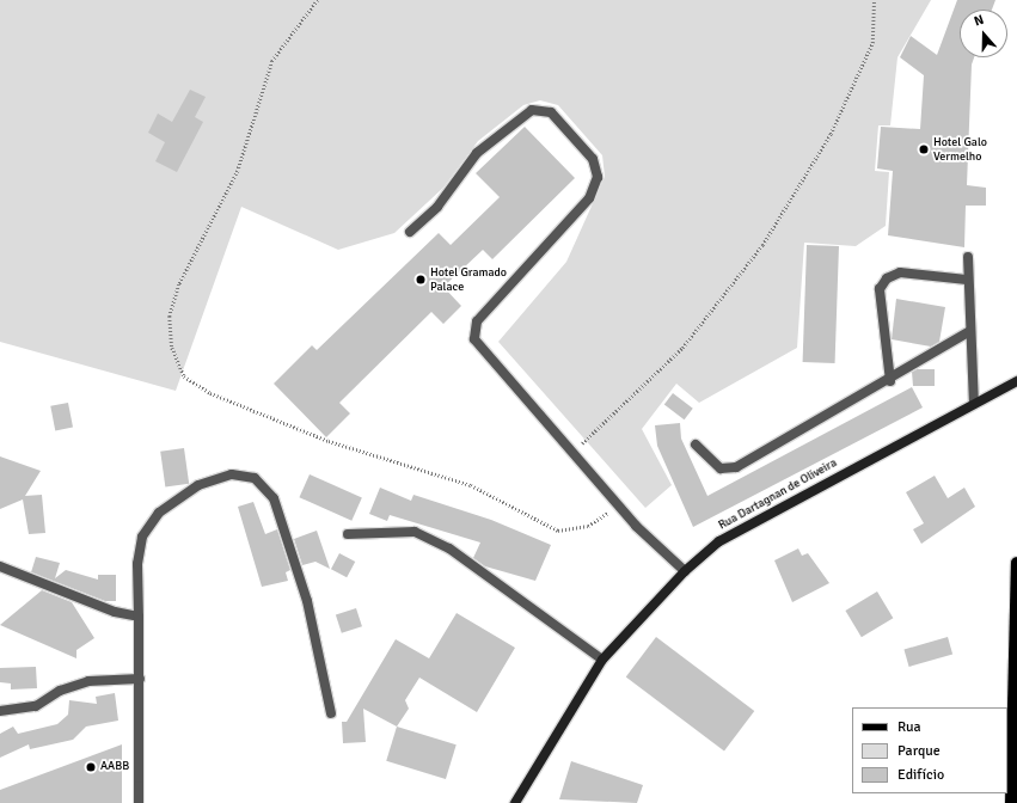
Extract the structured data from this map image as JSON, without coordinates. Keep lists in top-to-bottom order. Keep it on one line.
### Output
{"streets":{"street":["Rua Dartagnan de Oliveira"]},"places":["Hotel Galo Vermelho","Hotel Gramado Palace","AABB"],"legend":["Rua","Parque","Edifício"],"north":"top"}
